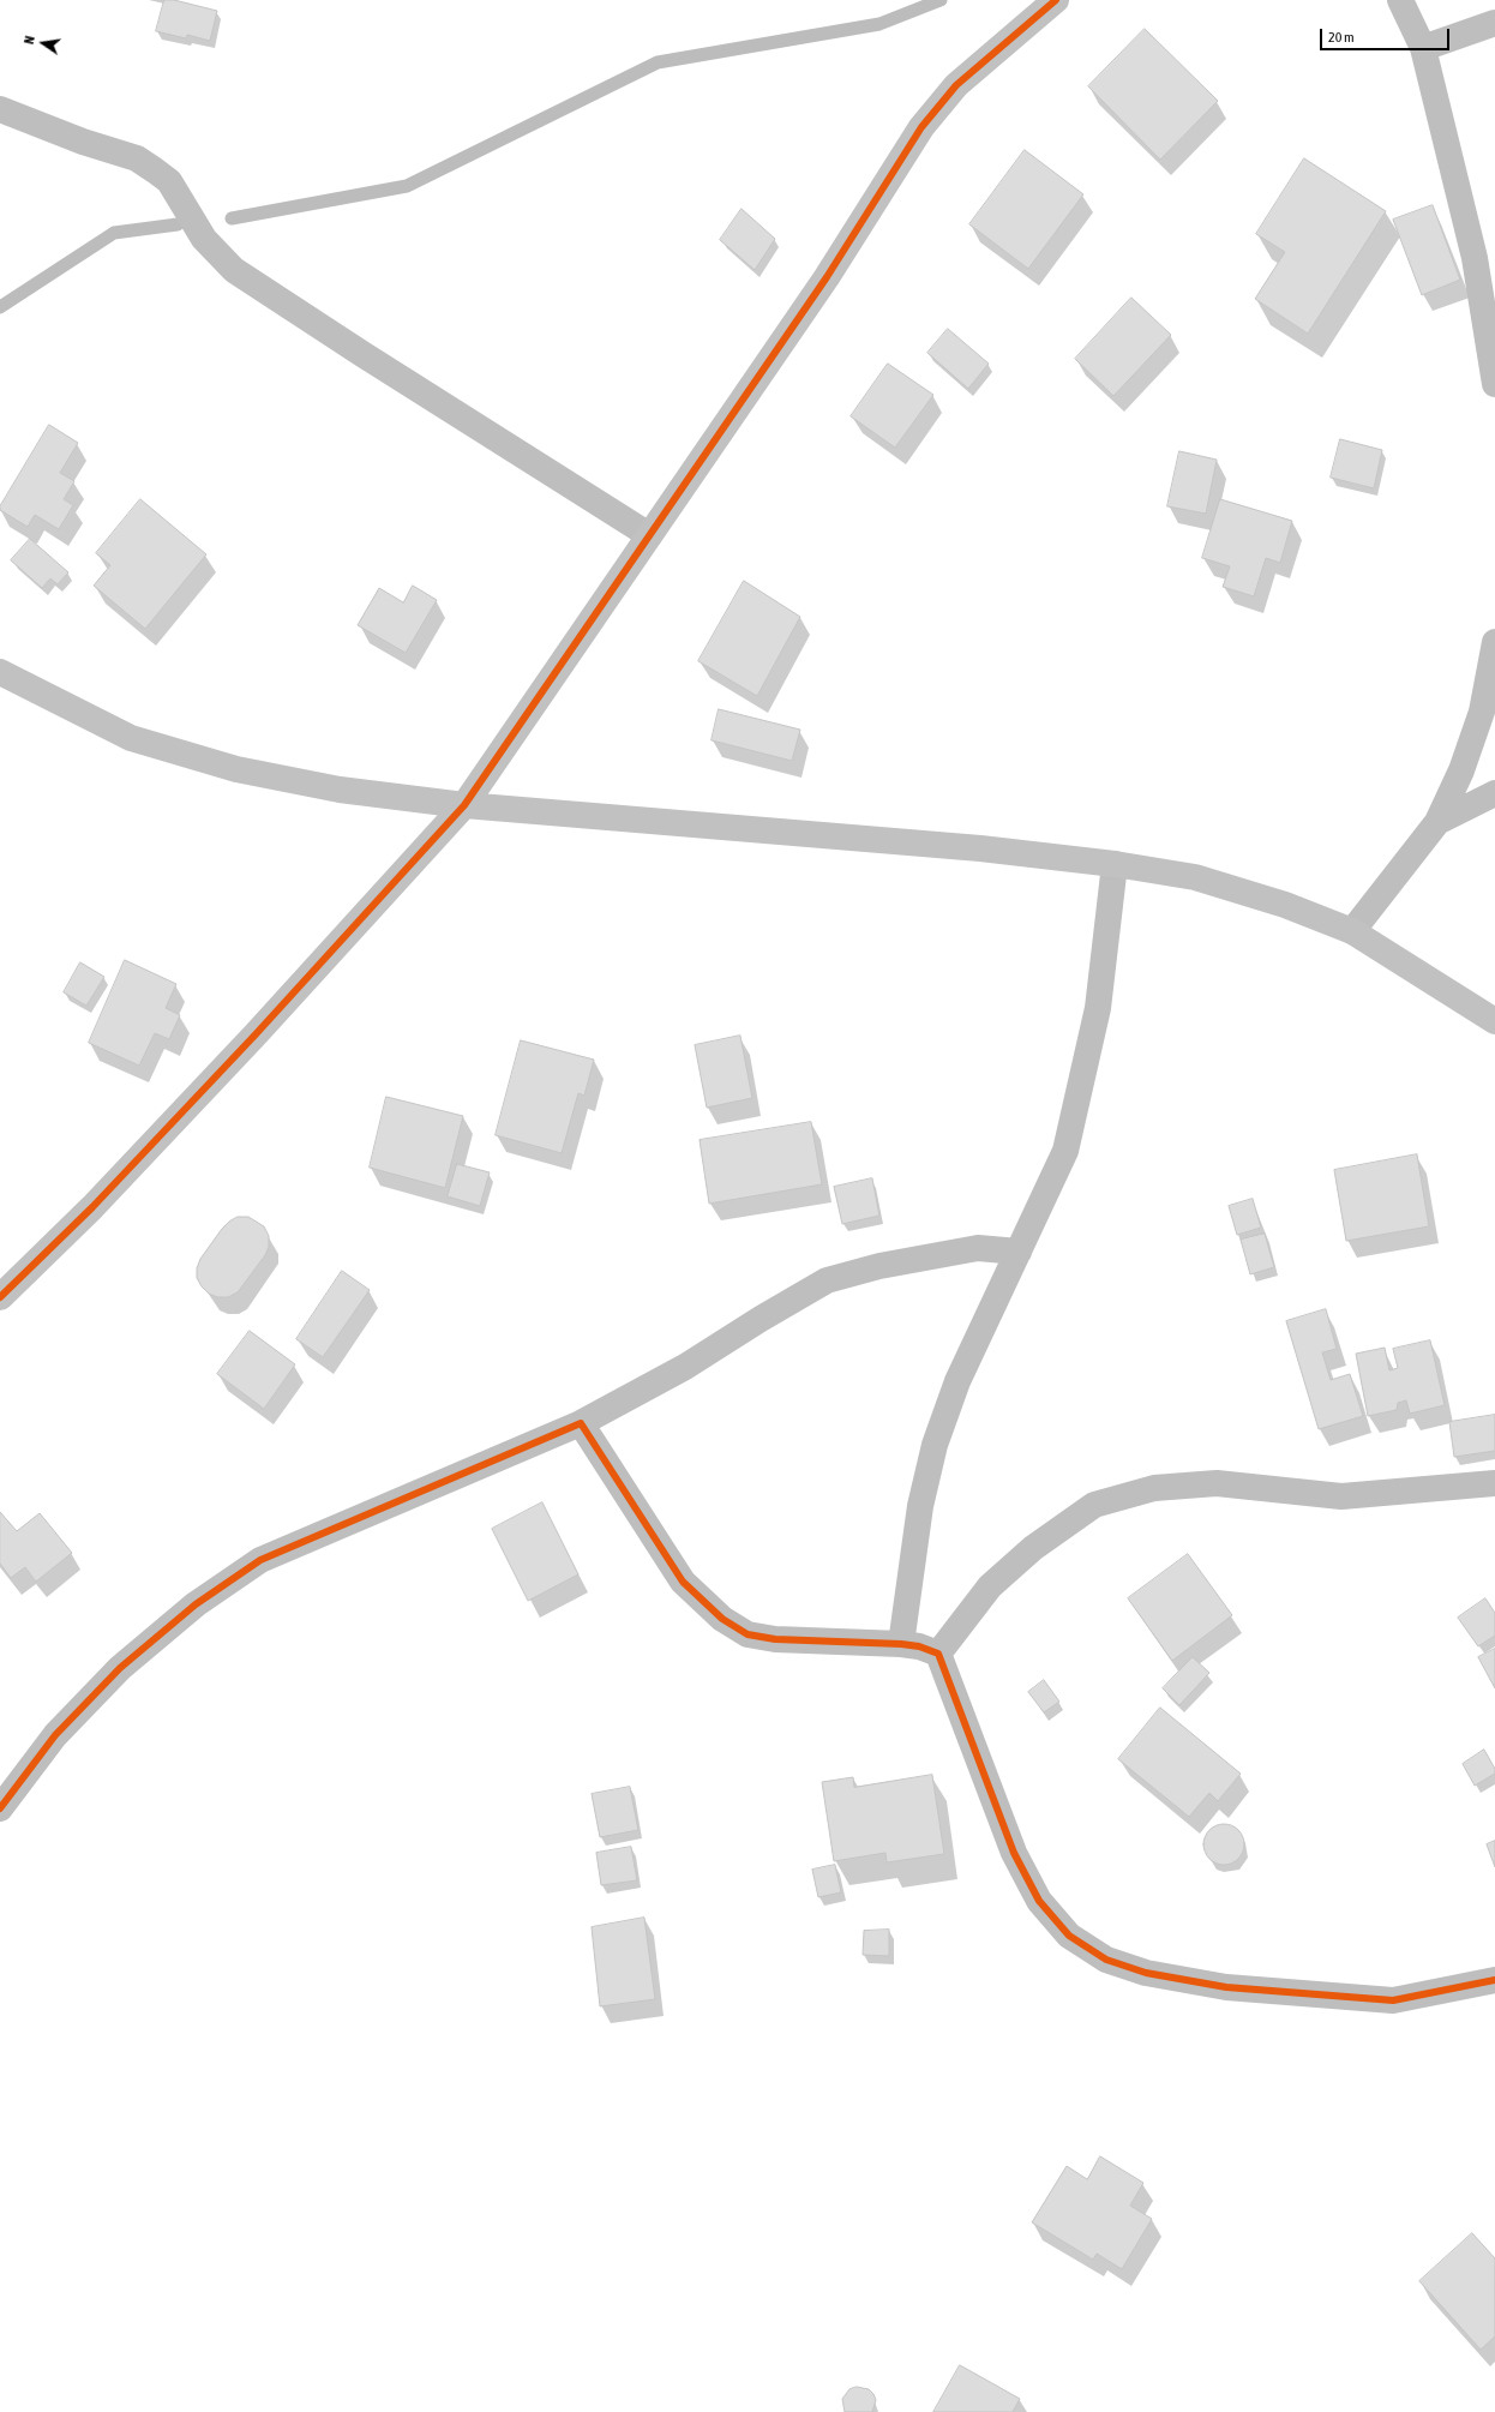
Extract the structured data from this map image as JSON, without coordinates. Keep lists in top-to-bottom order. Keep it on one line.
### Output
{"scale_bar":"20 m","north":"left"}
